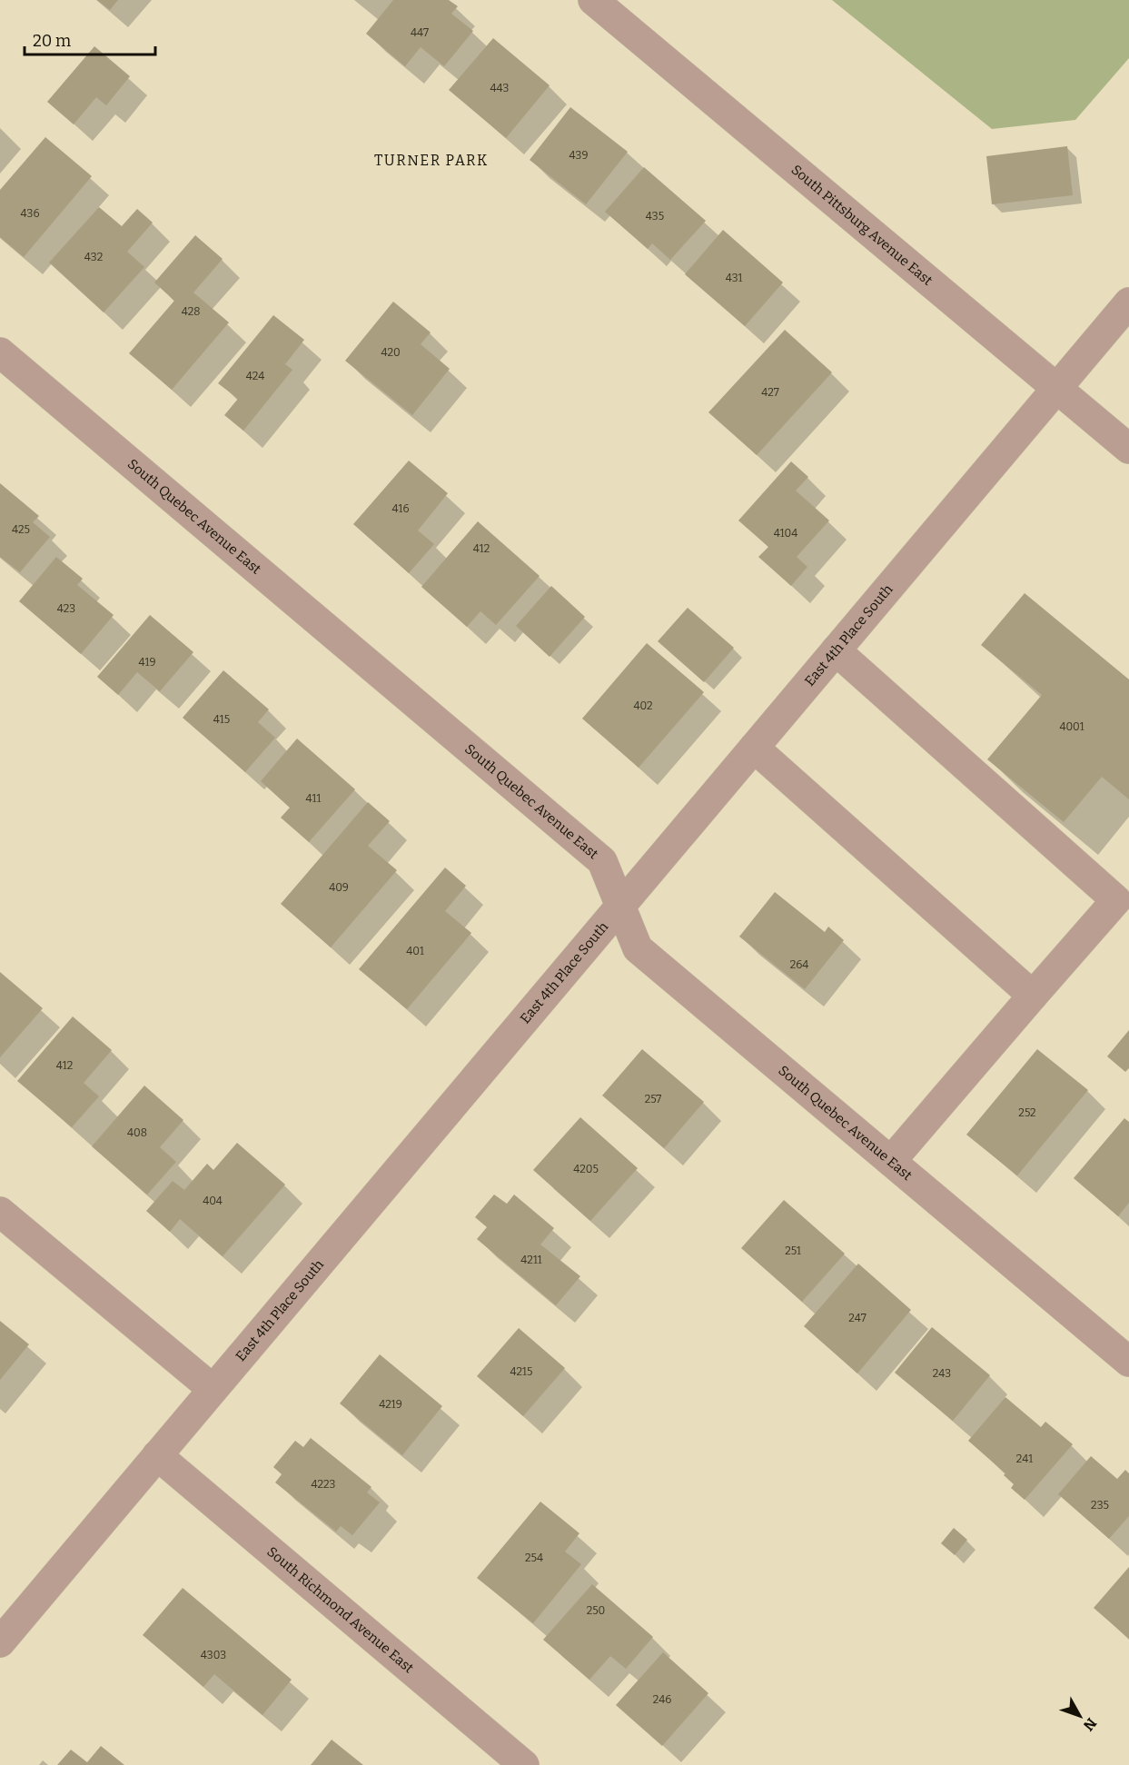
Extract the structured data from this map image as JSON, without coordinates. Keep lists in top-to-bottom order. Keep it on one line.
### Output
{"streets":{"street":["South Pittsburg Avenue East","South Quebec Avenue East","East 4th Place South","South Richmond Avenue East"]},"crossings":[["South Pittsburg Avenue East","East 4th Place South"],["South Quebec Avenue East","East 4th Place South"],["East 4th Place South","South Richmond Avenue East"]],"districts":["TURNER PARK"],"house_numbers":["447","443","439","436","435","432","431","428","420","424","427","416","425","4104","412","423","419","402","415","4001","411","409","401","264","412","257","252","408","4205","404","251","4211","247","4215","243","4219","241","4223","235","254","250","4303","246"],"scale_bar":"20 m","north":"bottom right"}
